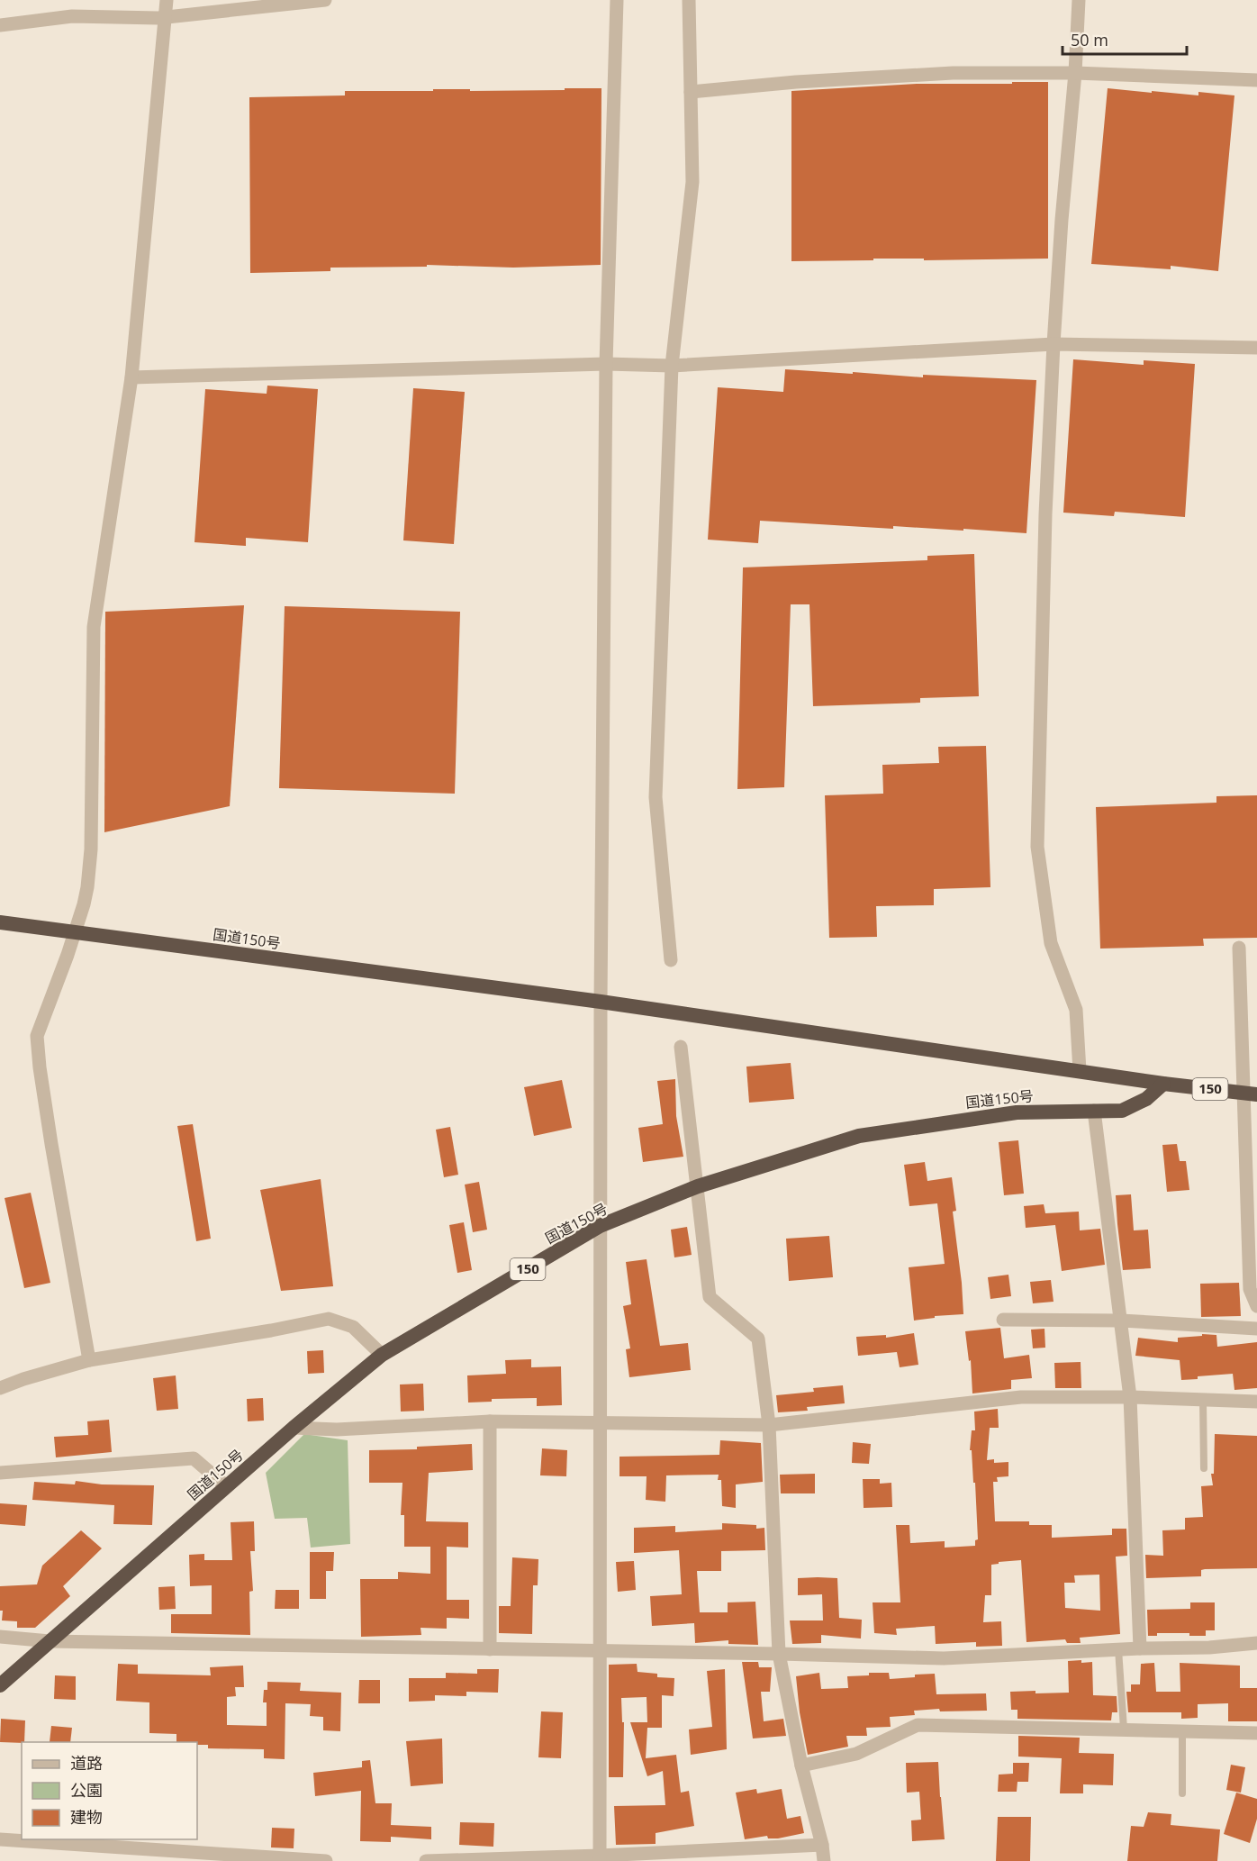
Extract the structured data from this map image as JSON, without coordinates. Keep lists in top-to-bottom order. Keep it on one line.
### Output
{"streets":{"highway":["国道150号","150"]},"legend":["道路","公園","建物"],"scale_bar":"50 m"}
